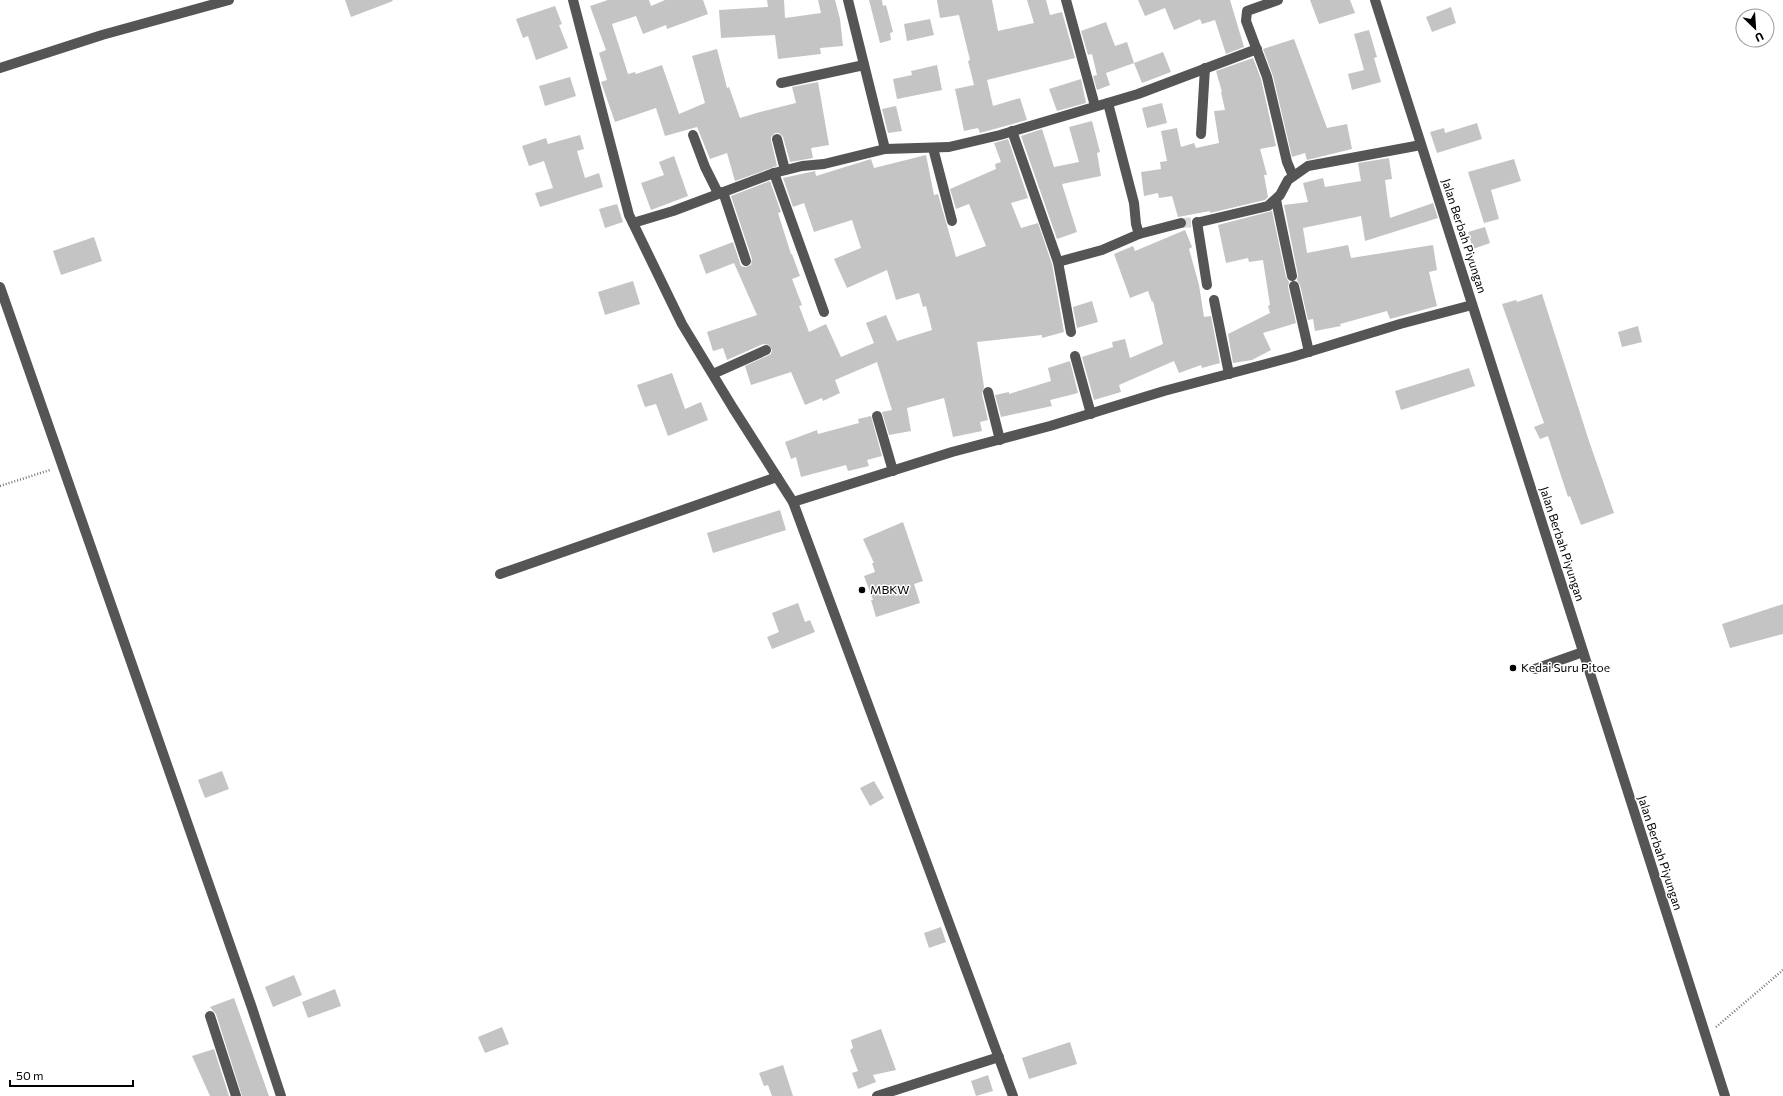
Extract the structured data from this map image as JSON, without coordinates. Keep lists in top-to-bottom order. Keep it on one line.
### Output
{"streets":{"street":["Jalan Berbah Piyungan"]},"places":["MBKW","Kedai Suru Pitoe"],"scale_bar":"50 m","north":"bottom right"}
